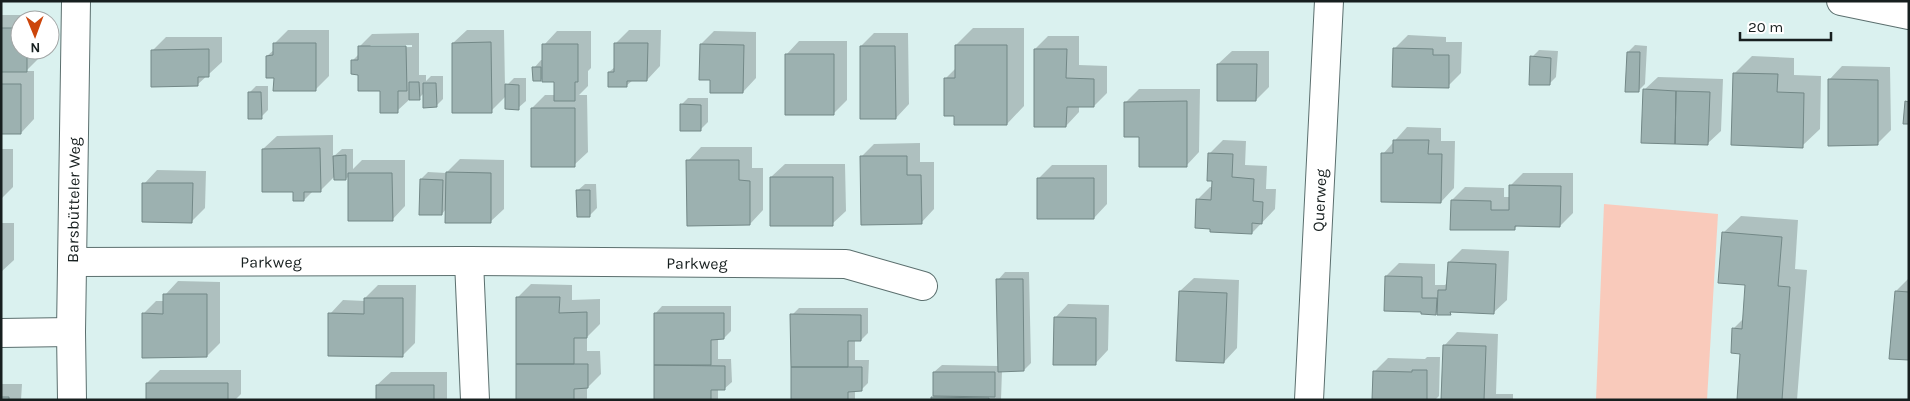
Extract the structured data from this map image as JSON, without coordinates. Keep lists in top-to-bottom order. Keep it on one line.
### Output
{"streets":{"street":["Barsbütteler Weg","Querweg","Parkweg"]},"crossings":[["Barsbütteler Weg","Parkweg"]],"scale_bar":"20 m","north":"bottom"}
